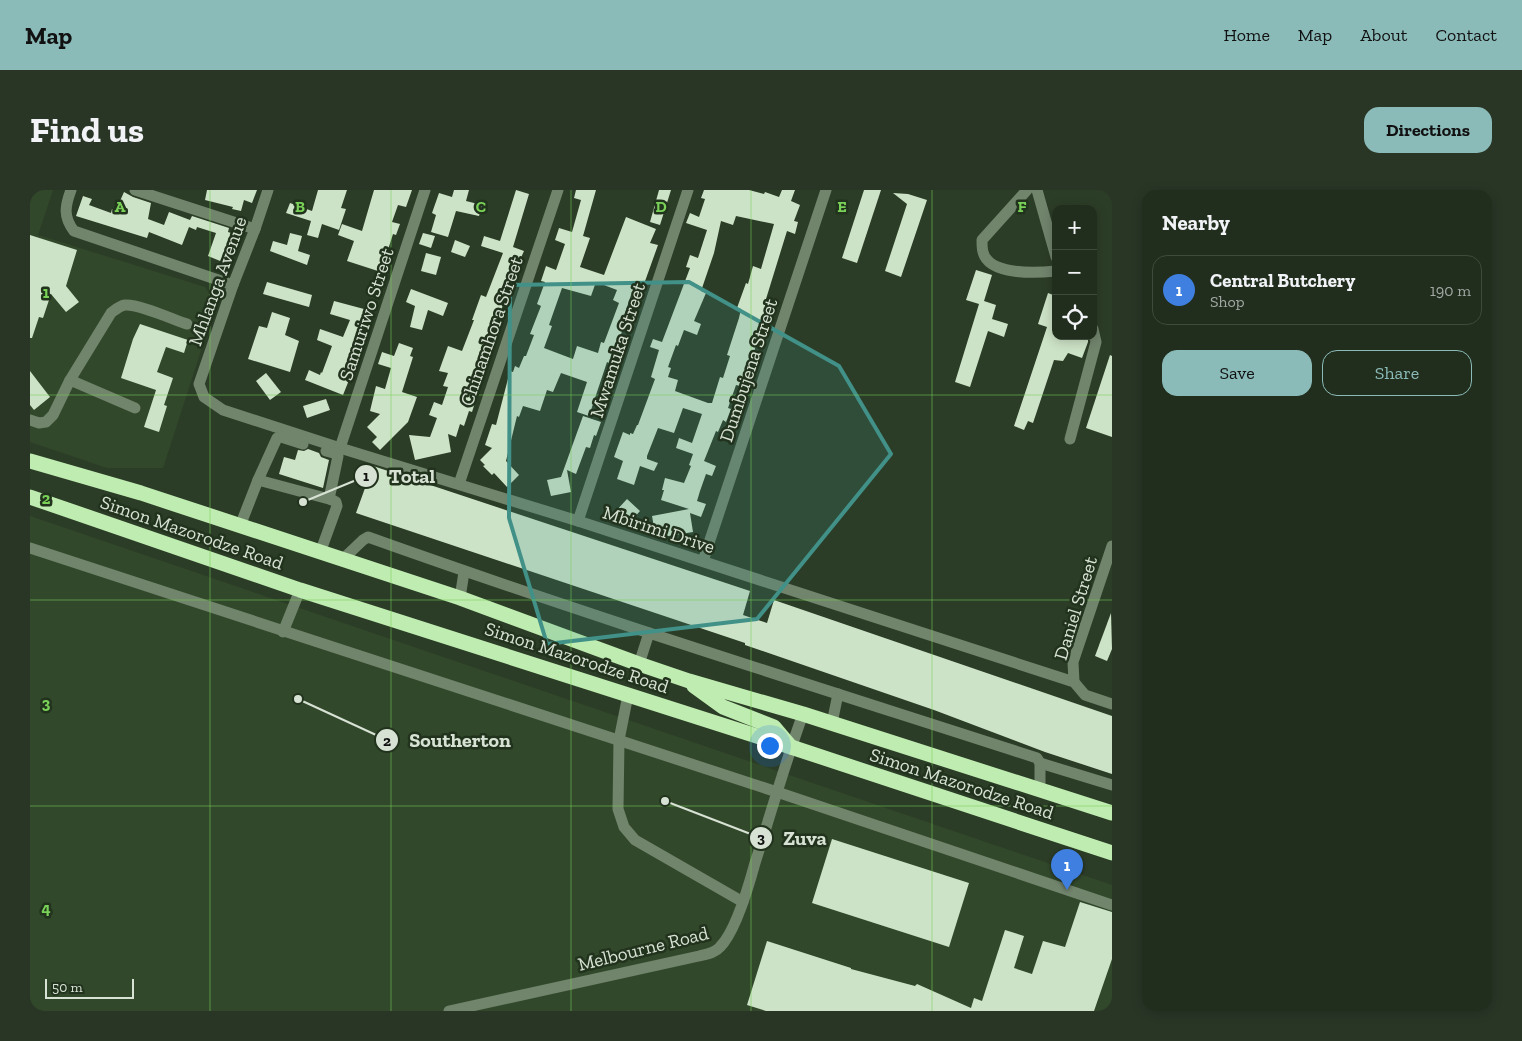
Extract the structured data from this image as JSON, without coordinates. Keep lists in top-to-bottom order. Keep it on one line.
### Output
{"streets":{"highway":["Simon Mazorodze Road"],"street":["Mhlanga Avenue","Samuriwo Street","Chinamhora Street","Mwamuka Street","Dumbujena Street","Mbirimi Drive","Daniel Street","Melbourne Road"]},"crossings":[["Mhlanga Avenue","Mbirimi Drive"],["Samuriwo Street","Mbirimi Drive"],["Chinamhora Street","Mbirimi Drive"],["Mwamuka Street","Mbirimi Drive"],["Dumbujena Street","Mbirimi Drive"],["Mbirimi Drive","Daniel Street"],["Simon Mazorodze Road","Melbourne Road"]],"places":["Total","Southerton","Zuva"],"scale_bar":"50 m","page":{"header":"Map","nav":["Home","Map","About","Contact"],"buttons":["Directions",["Save","Share"]],"title":"Find us","heading":"Nearby","map_buttons":["+","−"],"list":[{"mark":"1","name":"Central Butchery","note":"Shop","value":"190 m"}],"pins":"1","scale":"50 m"},"grid":{"columns":["A","B","C","D","E","F"],"rows":["1","2","3","4"]}}
